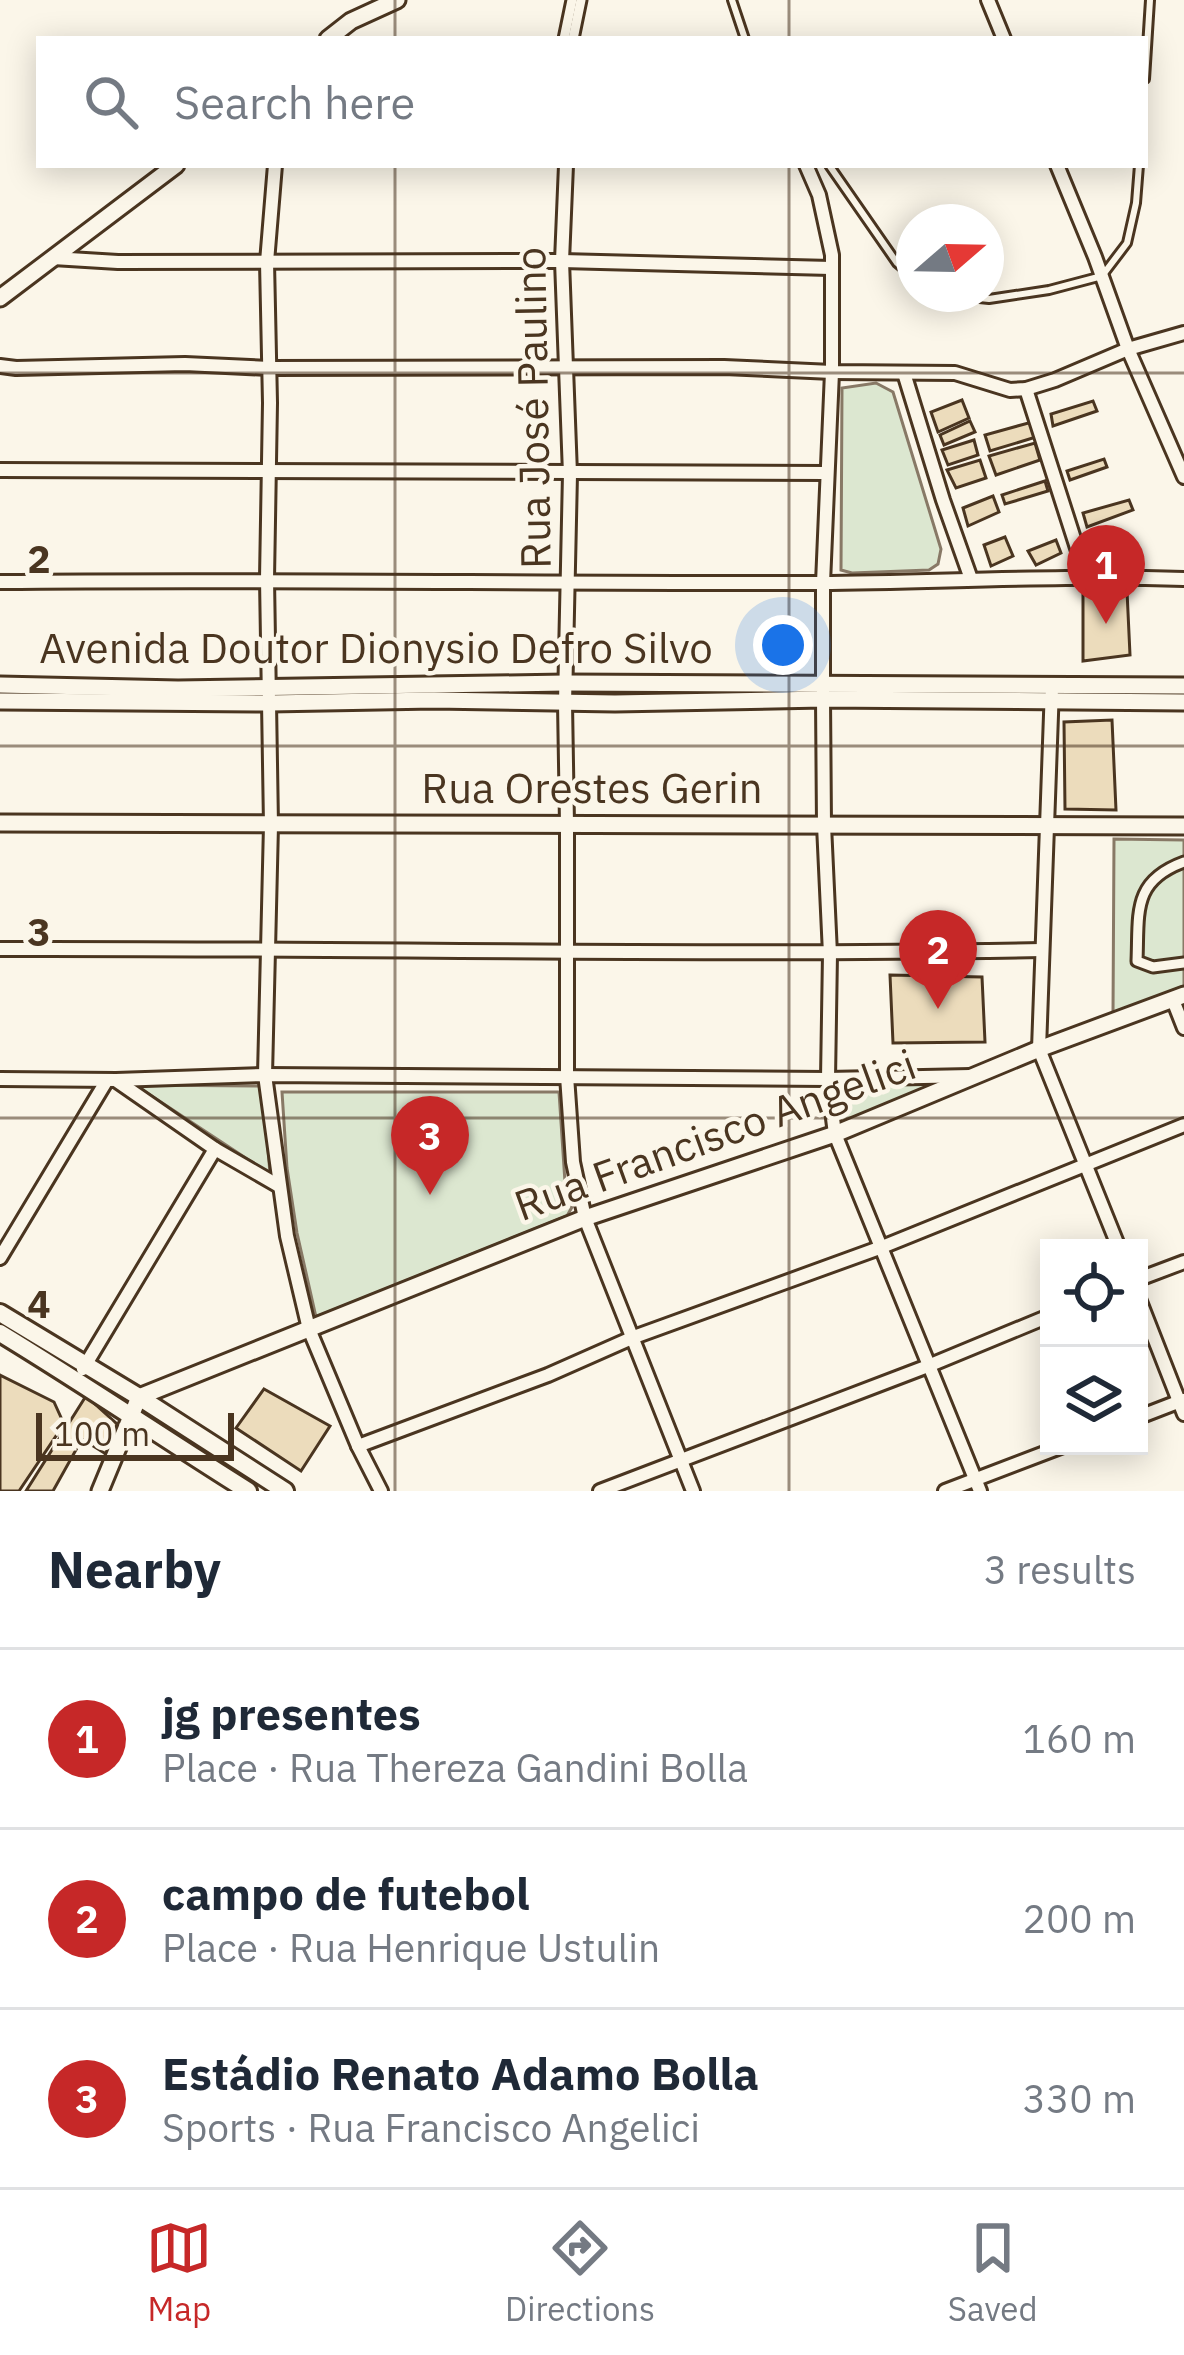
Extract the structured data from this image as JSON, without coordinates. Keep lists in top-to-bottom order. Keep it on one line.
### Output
{"streets":{"street":["Rua José Paulino","Avenida Doutor Dionysio Defro Silvo","Rua Orestes Gerin","Rua Francisco Angelici"]},"crossings":[["Rua José Paulino","Avenida Doutor Dionysio Defro Silvo"],["Rua José Paulino","Rua Orestes Gerin"],["Rua José Paulino","Rua Francisco Angelici"]],"scale_bar":"100 m","north":"right","page":{"search":"Search here","pins":["1","2","3"],"scale":"100 m","heading":["Nearby","3 results"],"list":[{"mark":"1","name":"jg presentes","note":"Place · Rua Thereza Gandini Bolla","value":"160 m"},{"mark":"2","name":"campo de futebol","note":"Place · Rua Henrique Ustulin","value":"200 m"},{"mark":"3","name":"Estádio Renato Adamo Bolla","note":"Sports · Rua Francisco Angelici","value":"330 m"}],"nav":["Map","Directions","Saved"]},"grid":{"rows":["2","3","4"]}}
